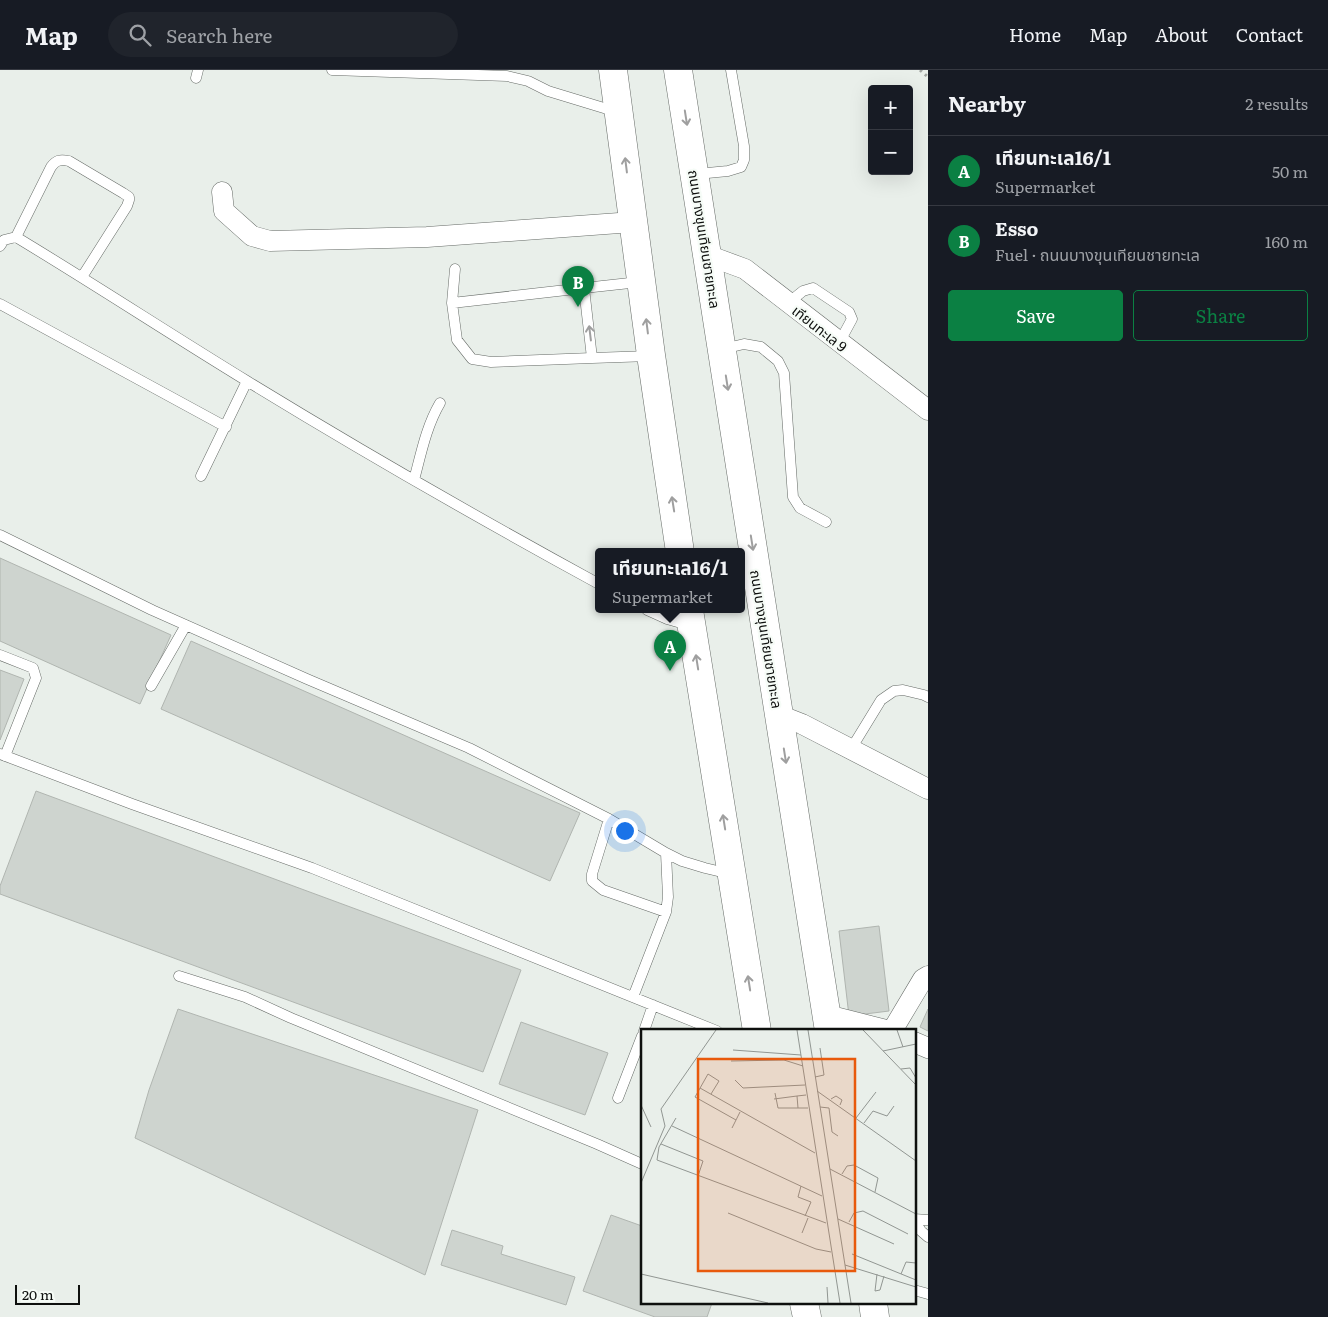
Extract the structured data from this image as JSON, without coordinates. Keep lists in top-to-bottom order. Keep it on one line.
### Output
{"streets":{"main road":["ถนนบางขุนเทียนชายทะเล"],"street":["เทียนทะเล 9"]},"crossings":[["ถนนบางขุนเทียนชายทะเล","เทียนทะเล 9"]],"scale_bar":"20 m","page":{"header":"Map","search":"Search here","nav":["Home","Map","About","Contact"],"heading":["Nearby","2 results"],"map_buttons":["+","−"],"list":[{"mark":"A","name":"เทียนทะเล16/1","note":"Supermarket","value":"50 m"},{"mark":"B","name":"Esso","note":"Fuel · ถนนบางขุนเทียนชายทะเล","value":"160 m"}],"pins":["B","A"],"buttons":["Save","Share"],"popup":["เทียนทะเล16/1","Supermarket"],"scale":"20 m"}}
